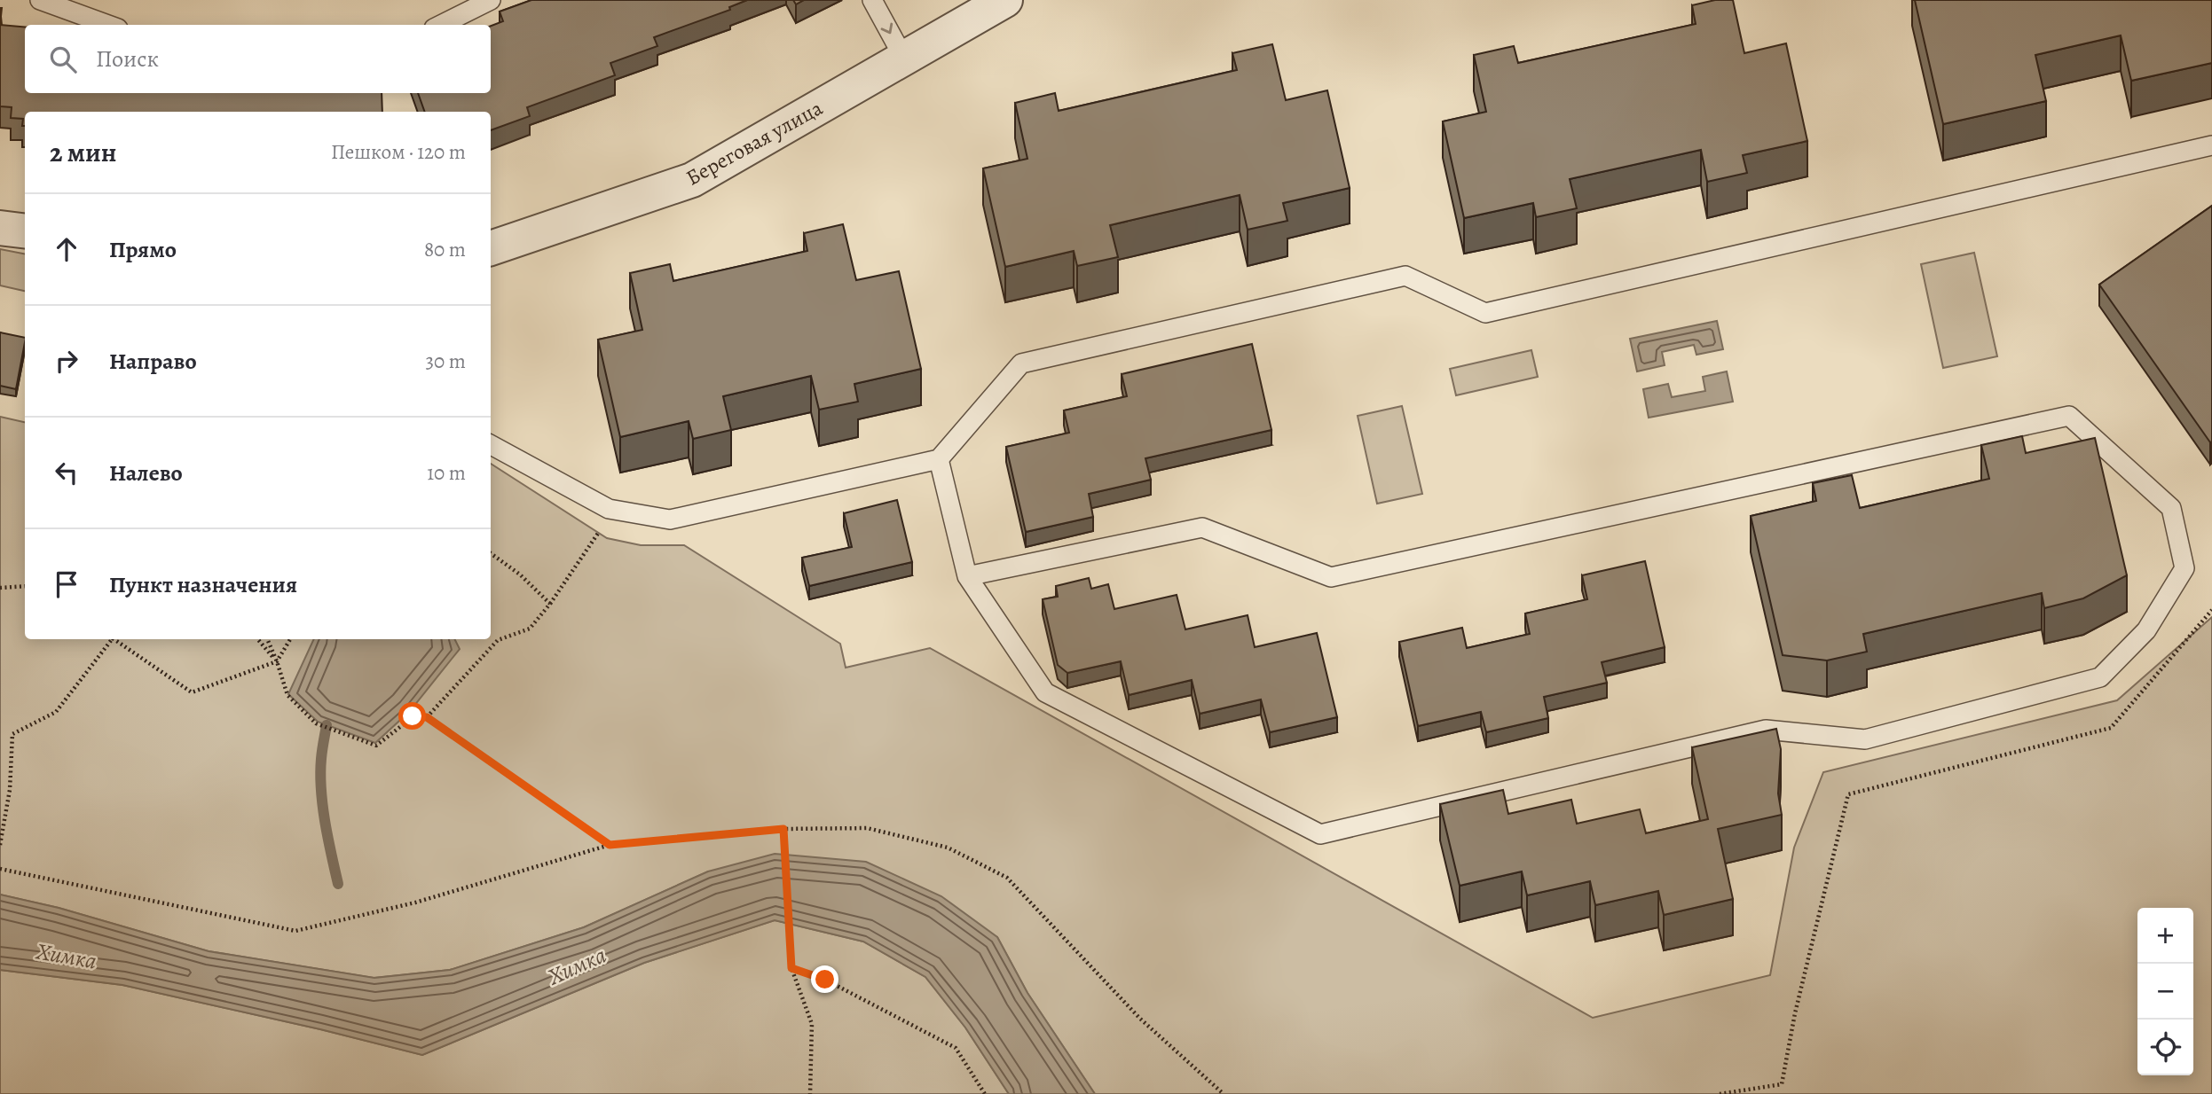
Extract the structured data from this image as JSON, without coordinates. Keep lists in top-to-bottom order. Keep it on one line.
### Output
{"streets":{"street":["Береговая улица"]},"water":["Химка"],"page":{"search":"Поиск","heading":["2 мин","Пешком · 120 m"],"list":[["Прямо","80 m"],["Направо","30 m"],["Налево","10 m"],"Пункт назначения"],"map_buttons":["+","−"]}}
